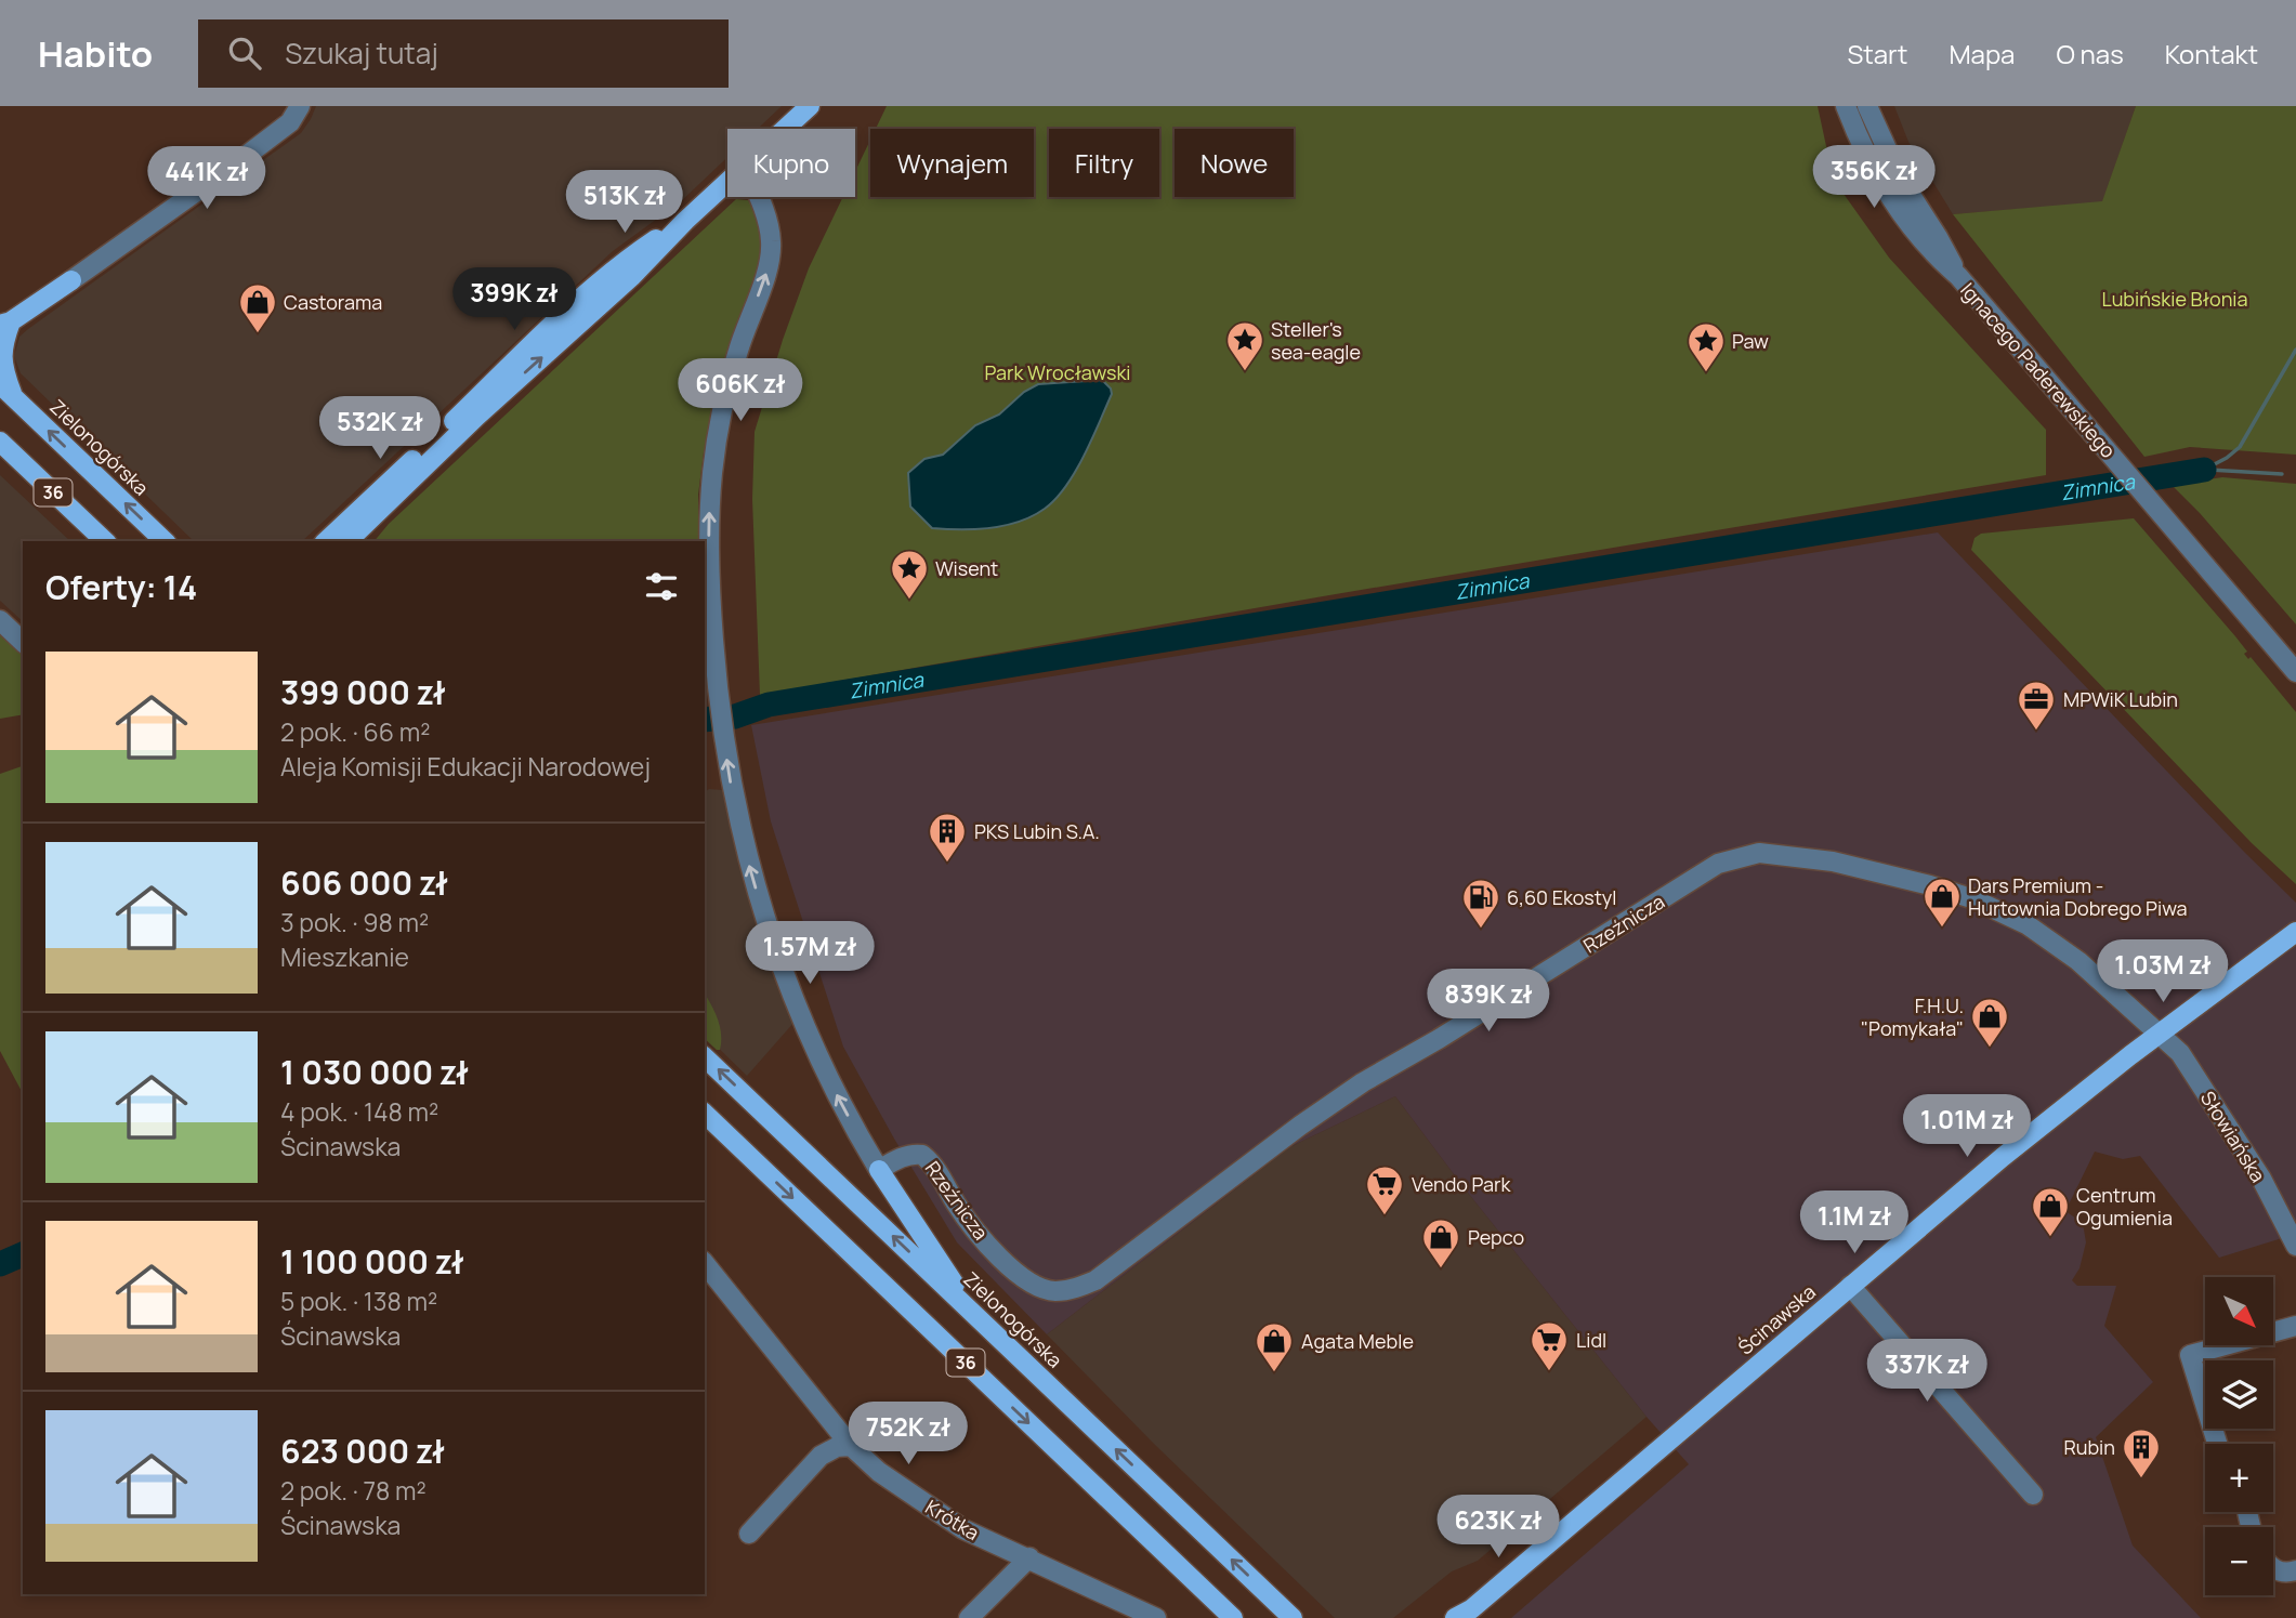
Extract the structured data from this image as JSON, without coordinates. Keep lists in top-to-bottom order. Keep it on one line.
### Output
{"streets":{"main road":["Zielonogórska","36","Ścinawska"],"street":["Ignacego Paderewskiego","Rzeźnicza","Słowiańska","Krótka"]},"crossings":[["Rzeźnicza","Słowiańska"],["Rzeźnicza","Ścinawska"],["Słowiańska","Ścinawska"]],"water":["Zimnica"],"parks":["Lubińskie Błonia","Park Wrocławski"],"places":{"shop":["Castorama","Dars Premium - Hurtownia Dobrego Piwa","F.H.U. \"Pomykała\"","Centrum Ogumienia","Pepco","Agata Meble"],"place":["Steller's sea-eagle","Paw","Wisent"],"office":["MPWiK Lubin"],"building":["PKS Lubin S.A.","Rubin"],"fuel station":["6,60 Ekostyl"],"supermarket":["Vendo Park","Lidl"]},"north":"bottom right","page":{"header":"Habito","search":"Szukaj tutaj","nav":["Start","Mapa","O nas","Kontakt"],"chip":["Kupno","Wynajem","Filtry","Nowe"],"price":["356K zł","441K zł","513K zł","399K zł","606K zł","532K zł","1.57M zł","1.03M zł","839K zł","1.01M zł","1.1M zł","337K zł","752K zł","623K zł"],"heading":"Oferty: 14","list":[{"name":"399 000 zł","note":"2 pok. · 66 m² · Aleja Komisji Edukacji Narodowej"},{"name":"606 000 zł","note":"3 pok. · 98 m² · Mieszkanie"},{"name":"1 030 000 zł","note":"4 pok. · 148 m² · Ścinawska"},{"name":"1 100 000 zł","note":"5 pok. · 138 m² · Ścinawska"},{"name":"623 000 zł","note":"2 pok. · 78 m² · Ścinawska"}],"map_buttons":["+","−"]}}
